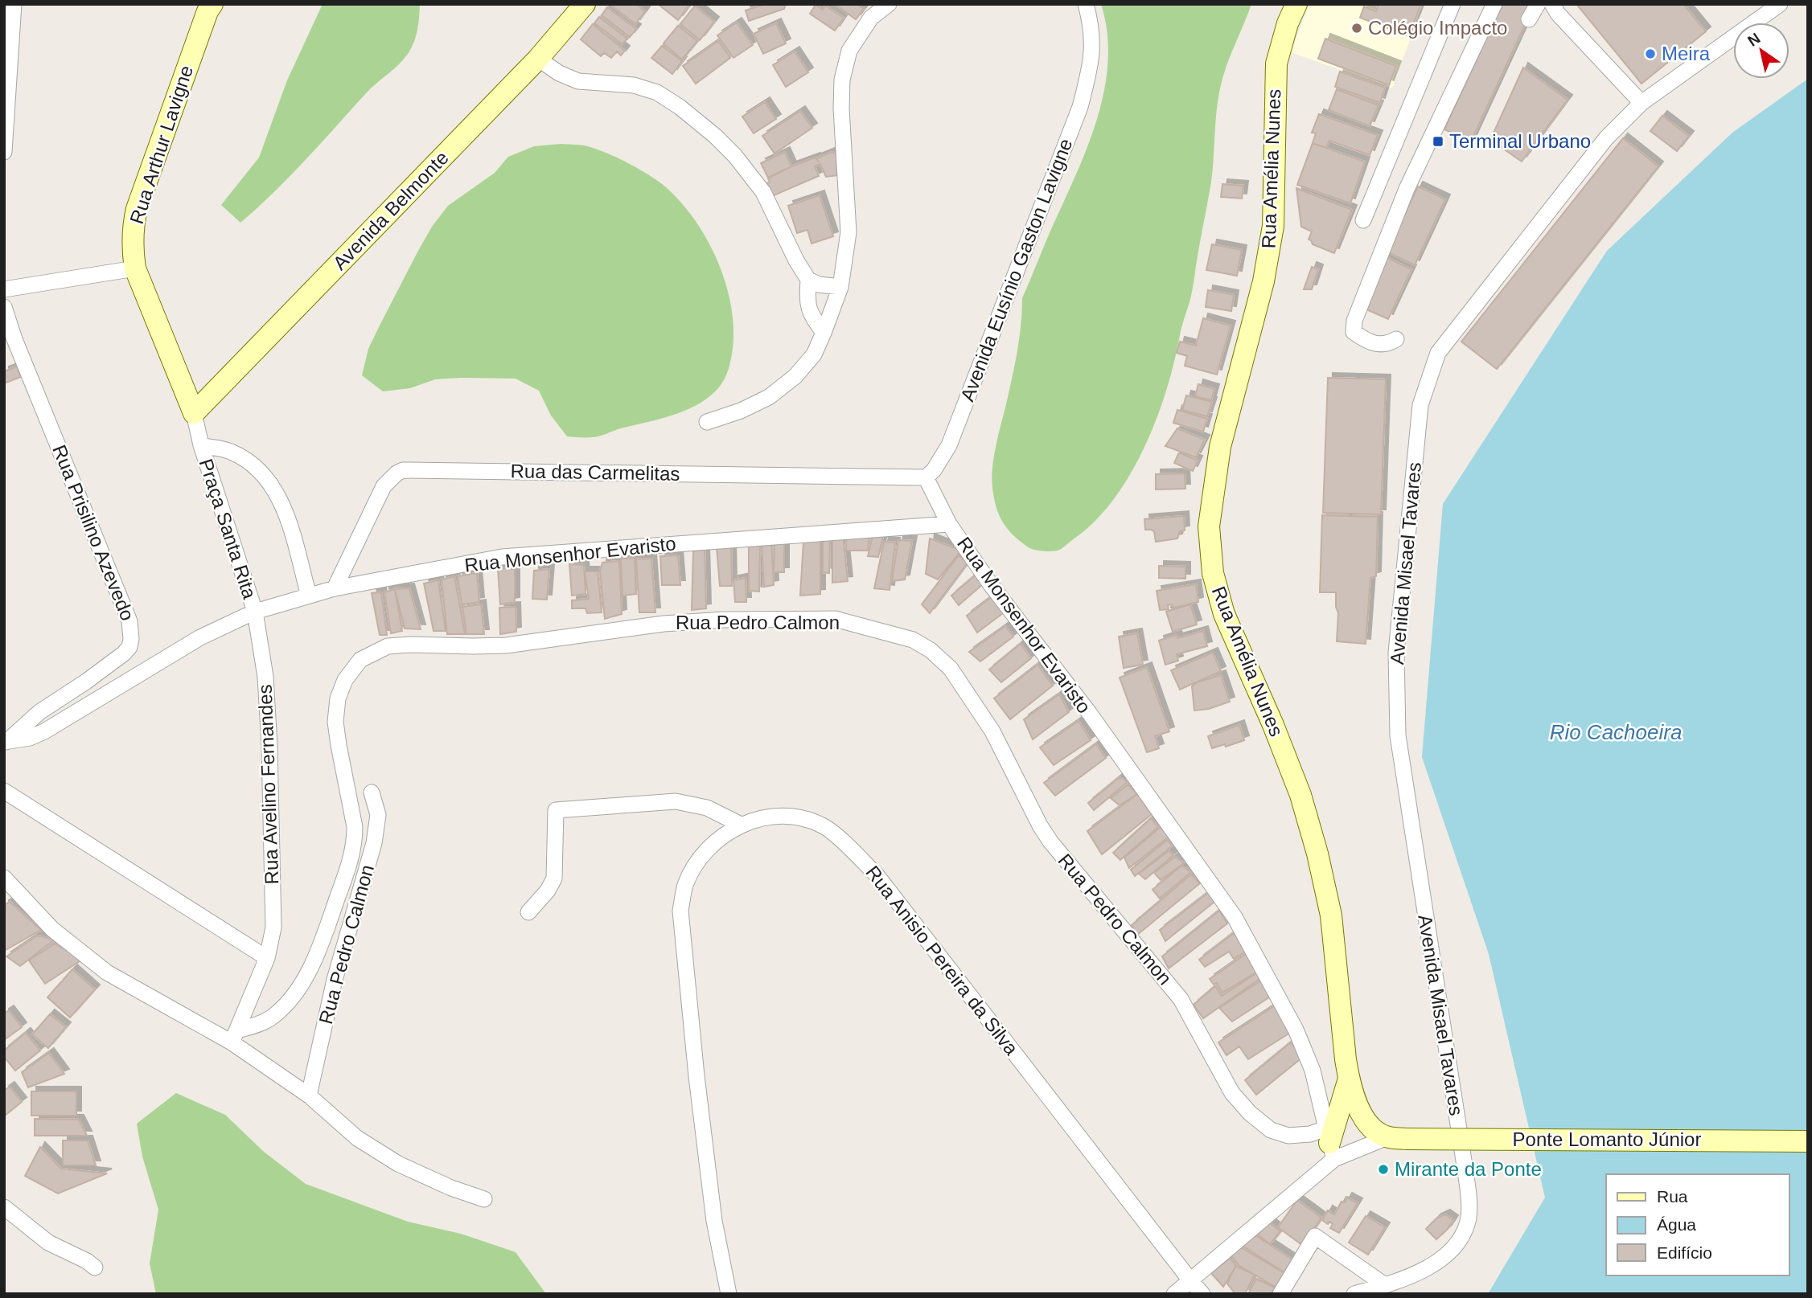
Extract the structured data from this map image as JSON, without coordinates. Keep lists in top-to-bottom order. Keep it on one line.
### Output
{"streets":{"main road":["Rua Arthur Lavigne","Rua Amélia Nunes","Avenida Belmonte","Ponte Lomanto Júnior"],"street":["Avenida Eusínio Gaston Lavigne","Rua das Carmelitas","Praça Santa Rita","Rua Prisilino Azevedo","Rua Monsenhor Evaristo","Avenida Misael Tavares","Rua Pedro Calmon","Rua Avelino Fernandes","Rua Anisio Pereira da Silva"]},"crossings":[["Rua Arthur Lavigne","Avenida Belmonte"],["Rua Arthur Lavigne","Praça Santa Rita"],["Rua Amélia Nunes","Ponte Lomanto Júnior"],["Avenida Belmonte","Praça Santa Rita"],["Avenida Eusínio Gaston Lavigne","Rua das Carmelitas"],["Rua das Carmelitas","Rua Monsenhor Evaristo"],["Praça Santa Rita","Rua Monsenhor Evaristo"],["Praça Santa Rita","Rua Avelino Fernandes"],["Rua Prisilino Azevedo","Rua Monsenhor Evaristo"],["Rua Monsenhor Evaristo","Rua Pedro Calmon"],["Rua Monsenhor Evaristo","Rua Avelino Fernandes"],["Rua Pedro Calmon","Rua Avelino Fernandes"]],"water":["Rio Cachoeira"],"places":{"other":["Colégio Impacto","Meira","Mirante da Ponte"],"transit":["Terminal Urbano"]},"legend":["Rua","Água","Edifício"],"north":"top left"}
